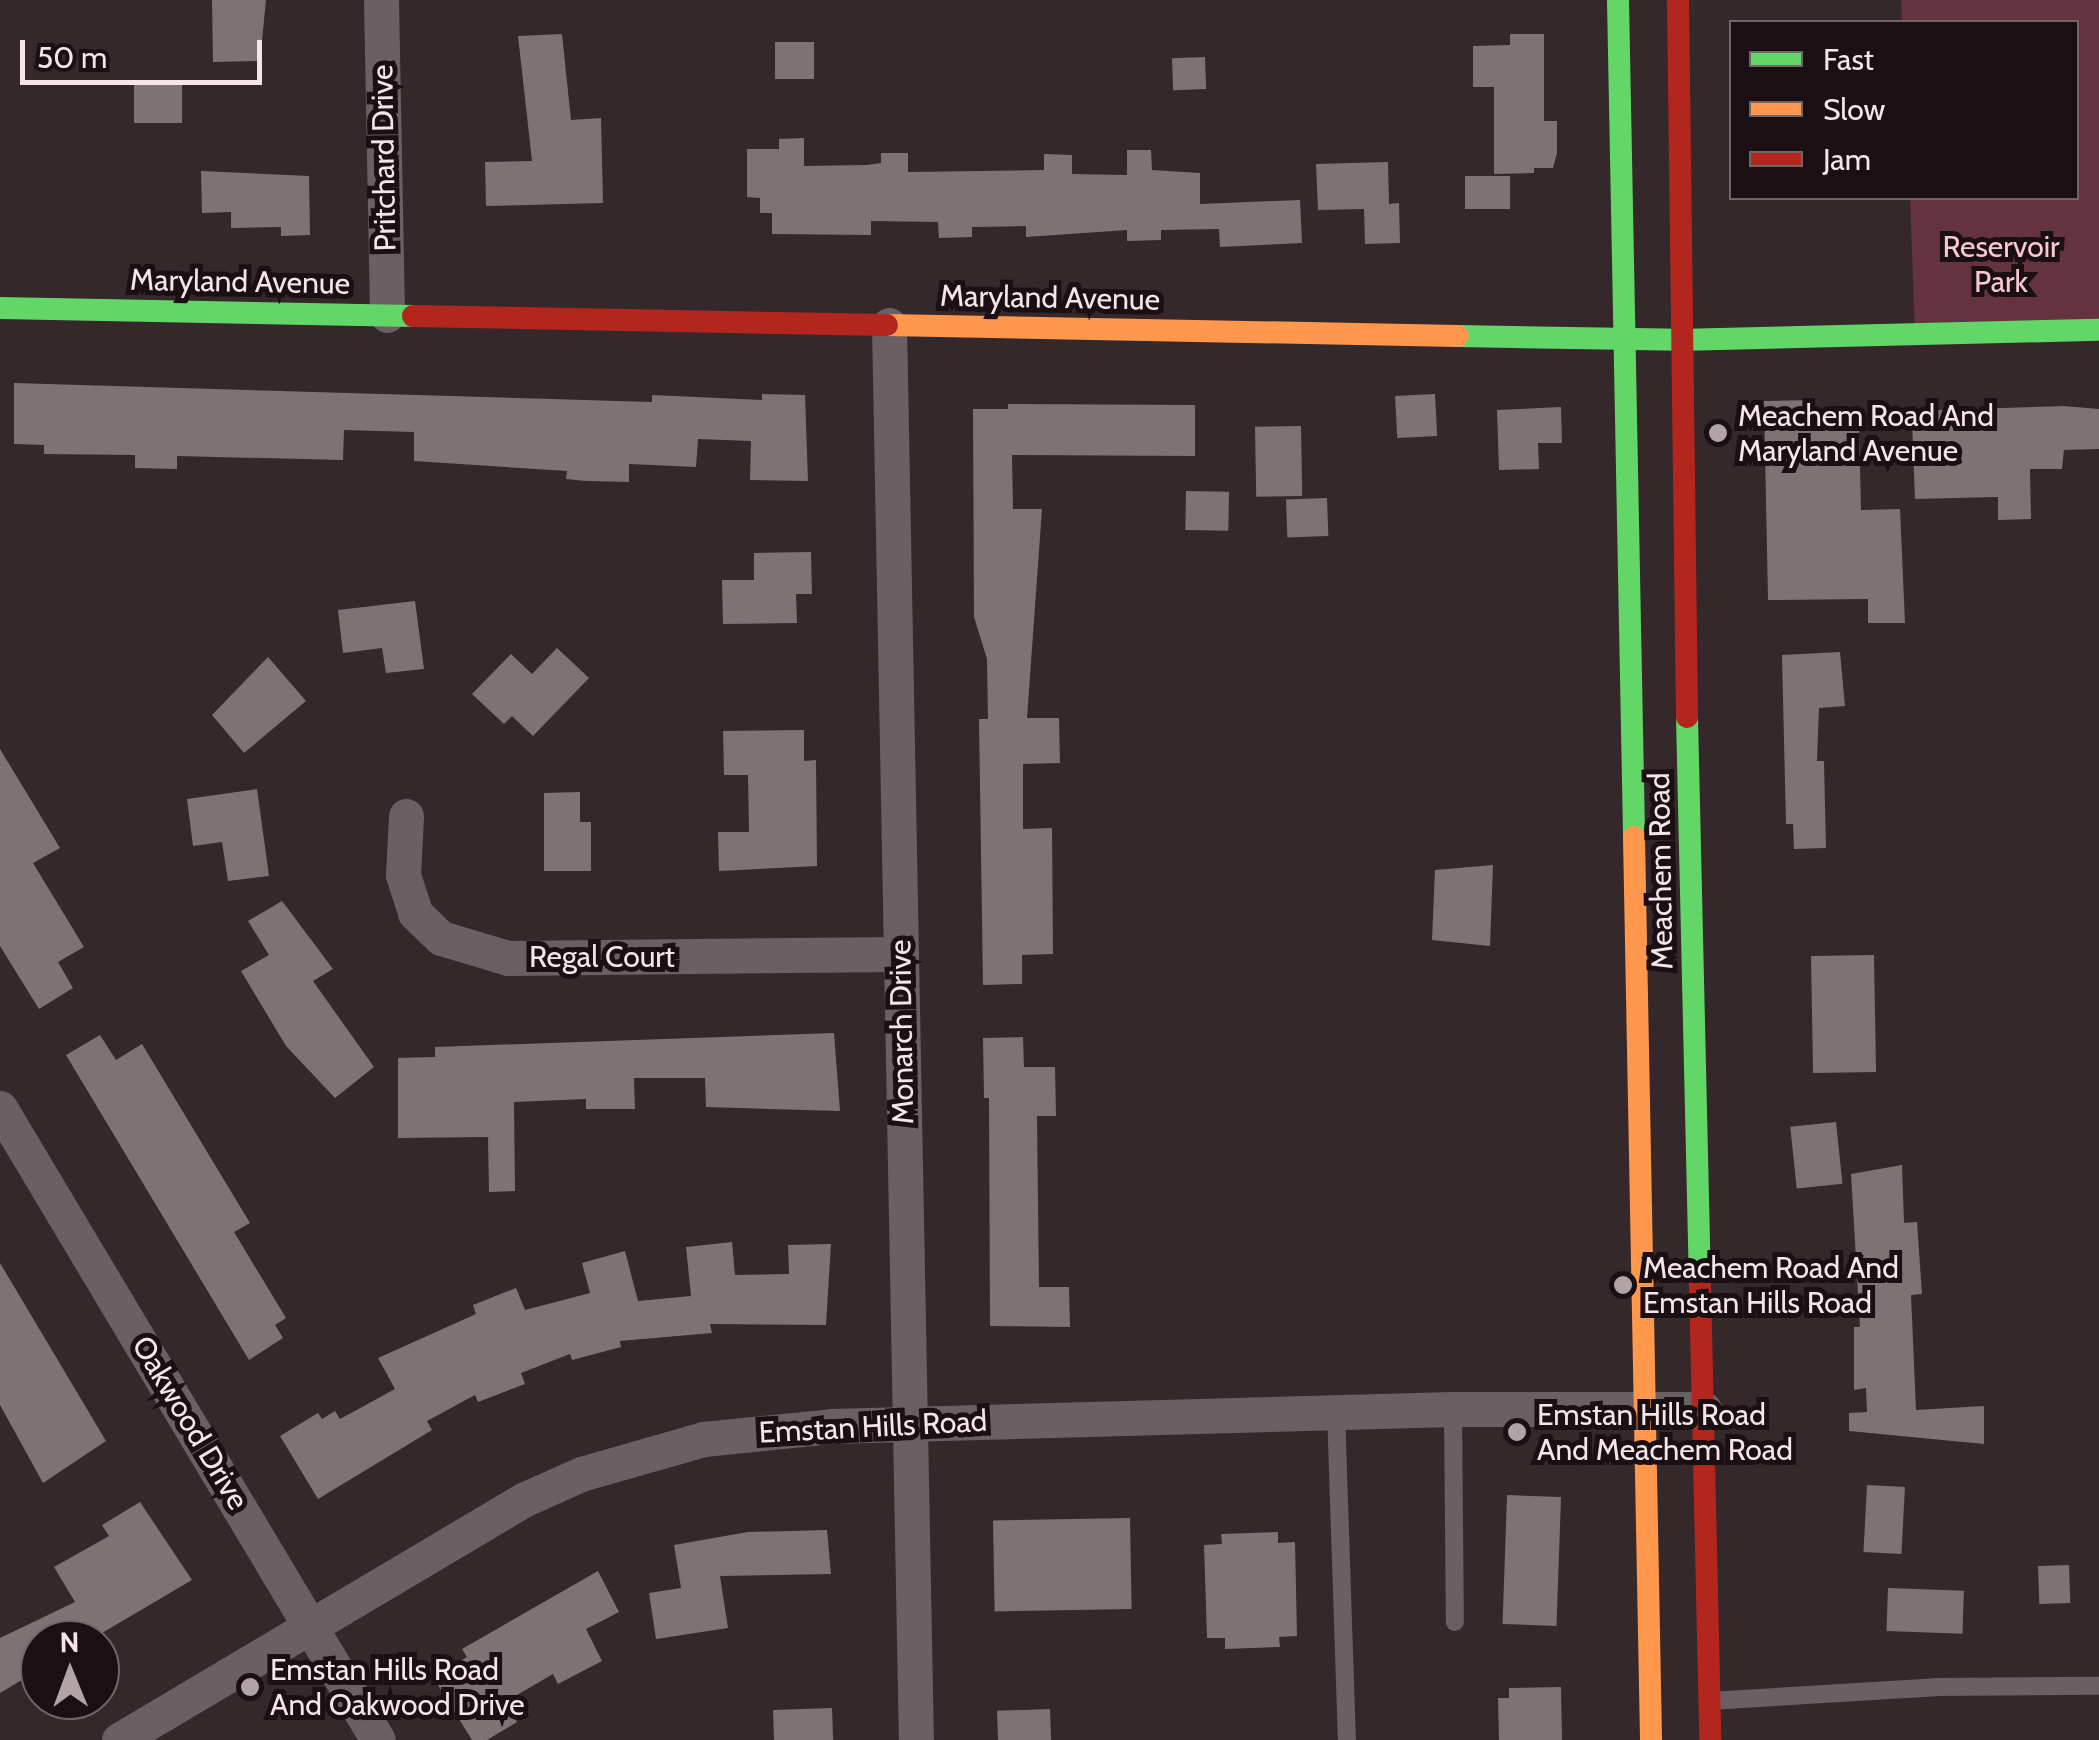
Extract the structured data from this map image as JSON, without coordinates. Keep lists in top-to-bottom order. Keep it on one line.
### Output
{"streets":{"street":["Pritchard Drive","Maryland Avenue","Meachem Road","Regal Court","Monarch Drive","Oakwood Drive","Emstan Hills Road"]},"crossings":[["Pritchard Drive","Maryland Avenue"],["Maryland Avenue","Meachem Road"],["Maryland Avenue","Monarch Drive"],["Meachem Road","Emstan Hills Road"],["Regal Court","Monarch Drive"],["Monarch Drive","Emstan Hills Road"],["Oakwood Drive","Emstan Hills Road"]],"parks":["Reservoir Park"],"places":["Meachem Road And Maryland Avenue","Meachem Road And Emstan Hills Road","Emstan Hills Road And Meachem Road","Emstan Hills Road And Oakwood Drive"],"legend":["Fast","Slow","Jam"],"scale_bar":"50 m","north":"top"}
